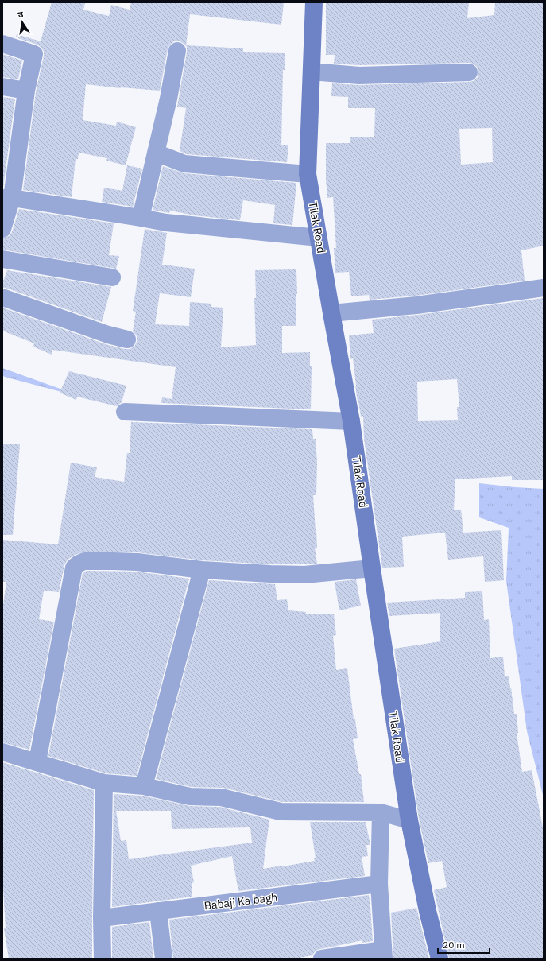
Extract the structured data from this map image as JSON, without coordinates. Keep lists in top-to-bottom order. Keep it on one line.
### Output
{"streets":{"main road":["Tilak Road"],"street":["Babaji Ka bagh"]},"scale_bar":"20 m","north":"top"}
